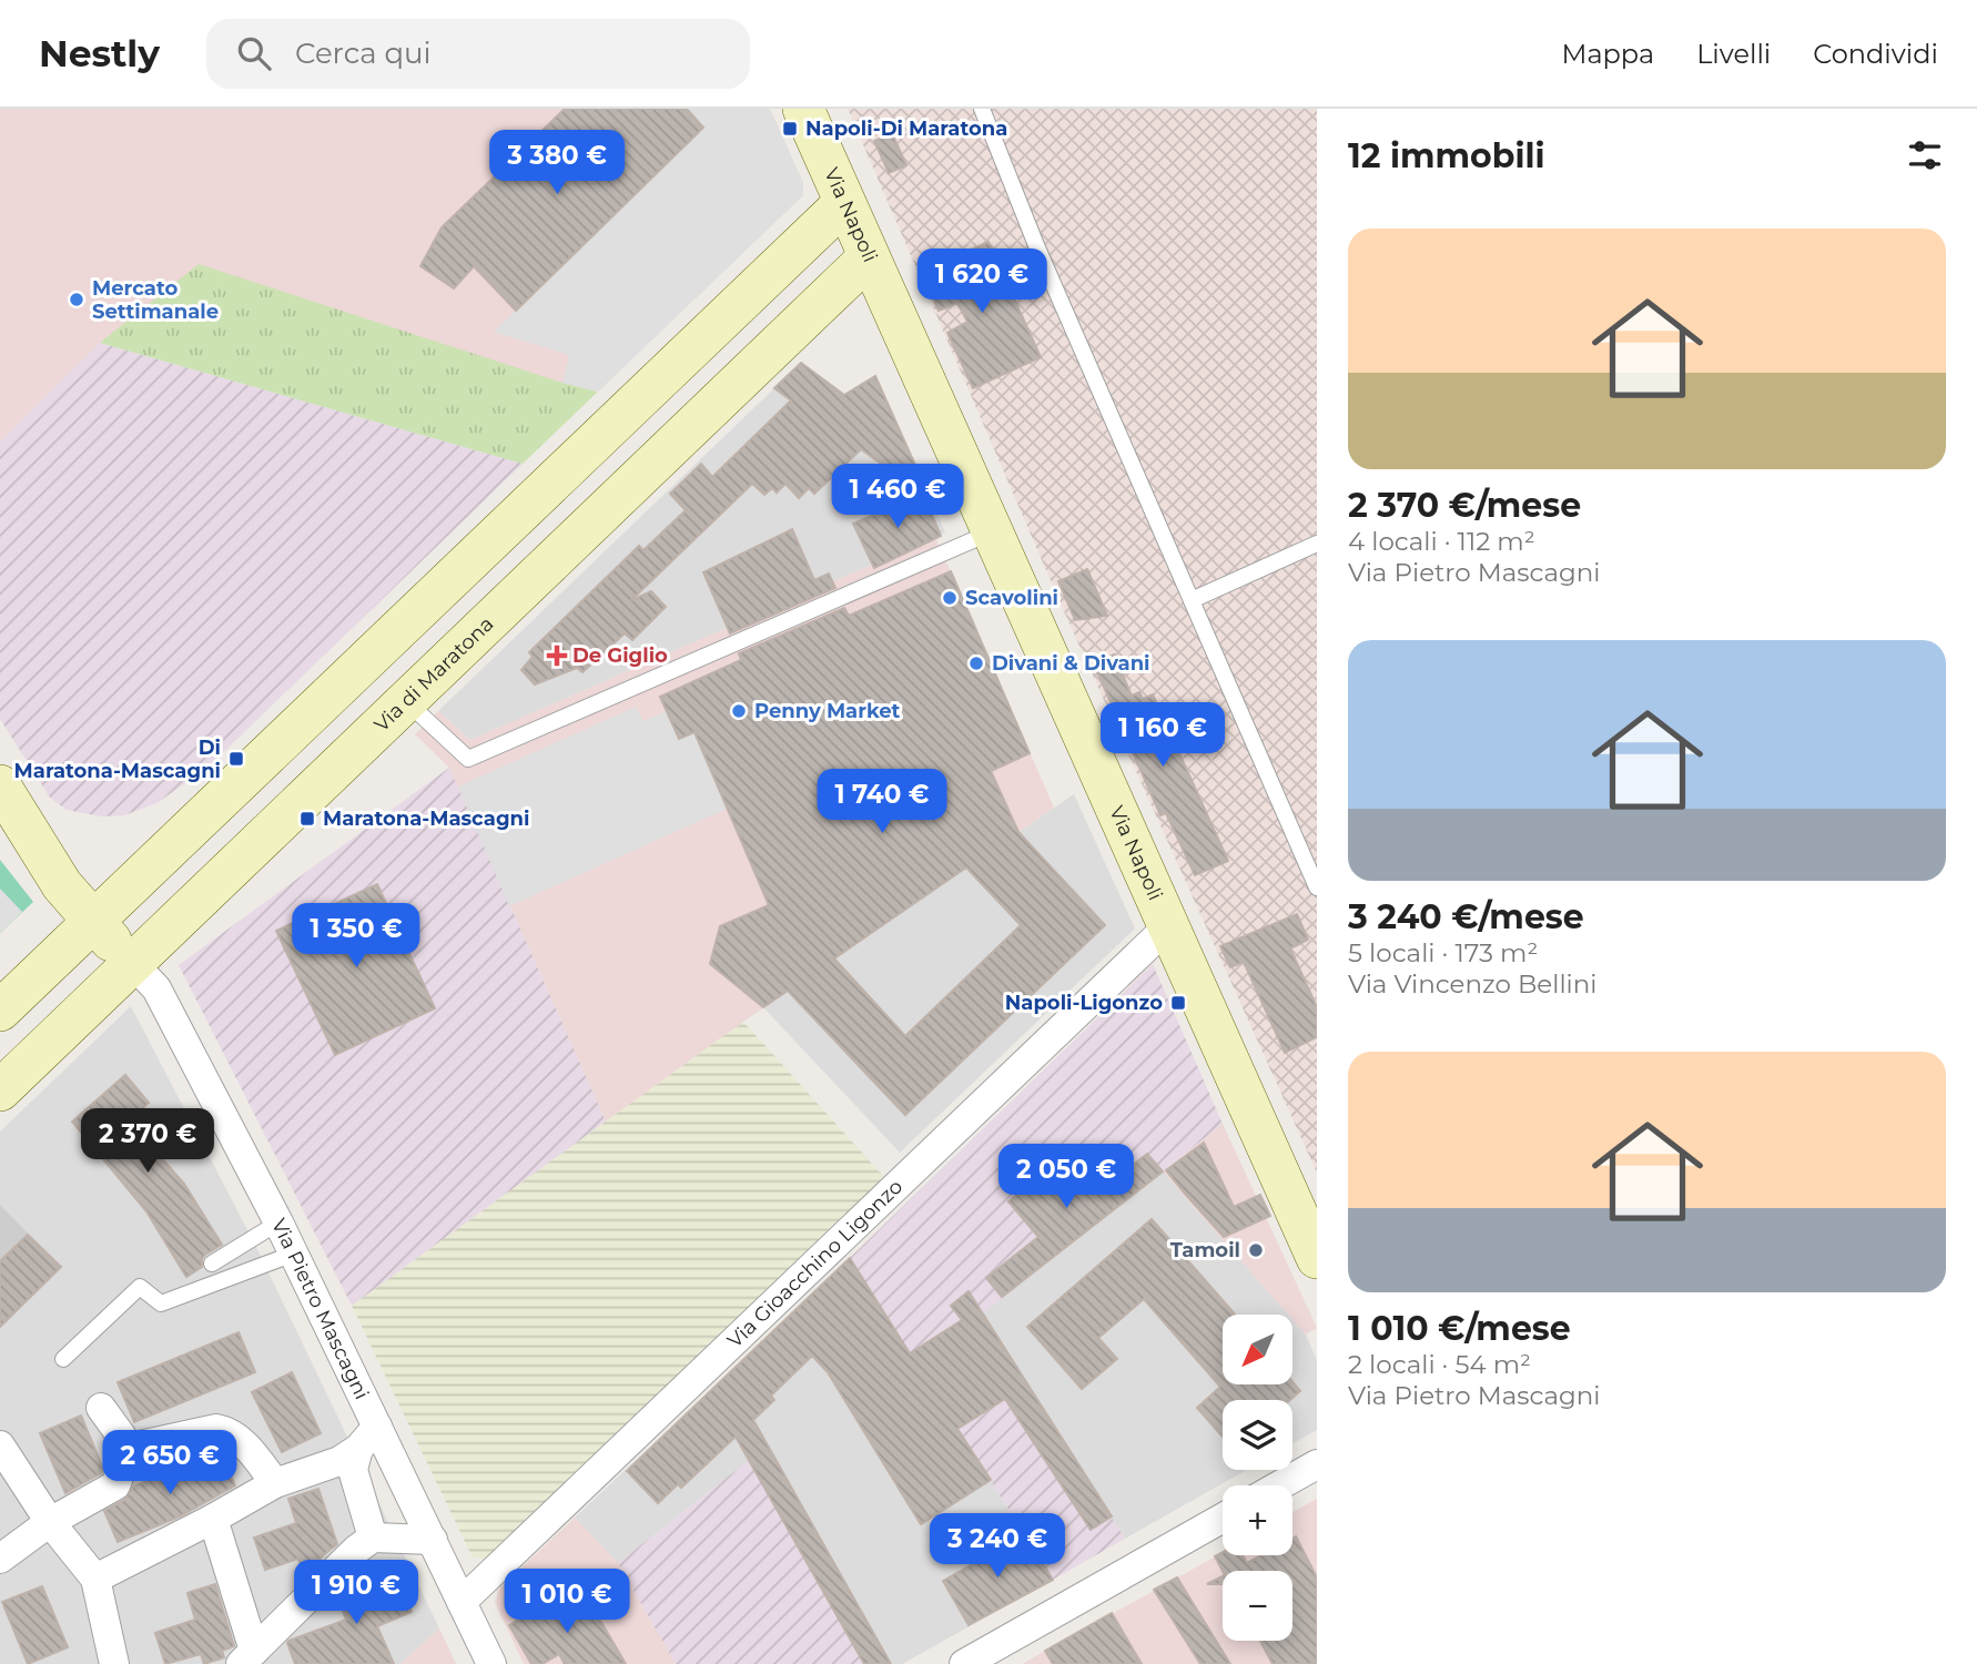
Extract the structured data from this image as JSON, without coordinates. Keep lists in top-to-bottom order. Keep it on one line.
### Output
{"streets":{"main road":["Via Napoli","Via di Maratona"],"street":["Via Gioacchino Ligonzo","Via Pietro Mascagni"]},"crossings":[["Via Napoli","Via di Maratona"],["Via Napoli","Via Gioacchino Ligonzo"],["Via di Maratona","Via Pietro Mascagni"],["Via Gioacchino Ligonzo","Via Pietro Mascagni"]],"places":{"transit":["Napoli-Di Maratona","Di Maratona-Mascagni","Maratona-Mascagni","Napoli-Ligonzo"],"other":["Mercato Settimanale","Scavolini","Divani & Divani","Penny Market","Tamoil"],"health":["De Giglio"]},"north":"bottom left","page":{"header":"Nestly","search":"Cerca qui","nav":["Mappa","Livelli","Condividi"],"heading":"12 immobili","price":["3 380 €","1 620 €","1 460 €","1 160 €","1 740 €","1 350 €","2 370 €","2 050 €","2 650 €","3 240 €","1 910 €","1 010 €"],"list":[{"name":"2 370 €/mese","note":"4 locali · 112 m² · Via Pietro Mascagni"},{"name":"3 240 €/mese","note":"5 locali · 173 m² · Via Vincenzo Bellini"},{"name":"1 010 €/mese","note":"2 locali · 54 m² · Via Pietro Mascagni"}],"map_buttons":["+","−"]}}
